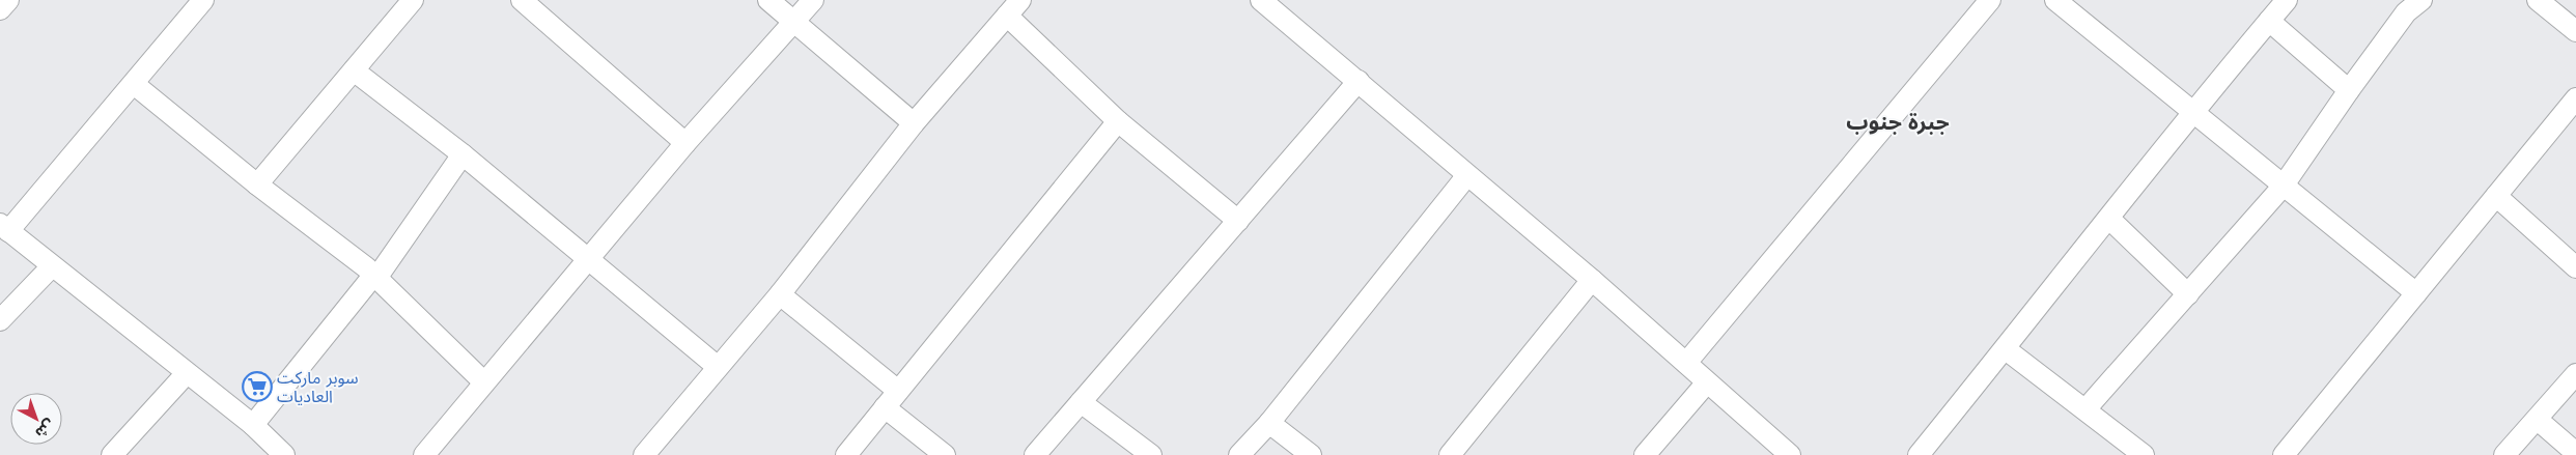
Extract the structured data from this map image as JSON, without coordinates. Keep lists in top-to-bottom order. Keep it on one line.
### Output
{"districts":["جبرة جنوب"],"places":{"supermarket":["سوبر ماركت العاديات"]},"north":"bottom right"}
